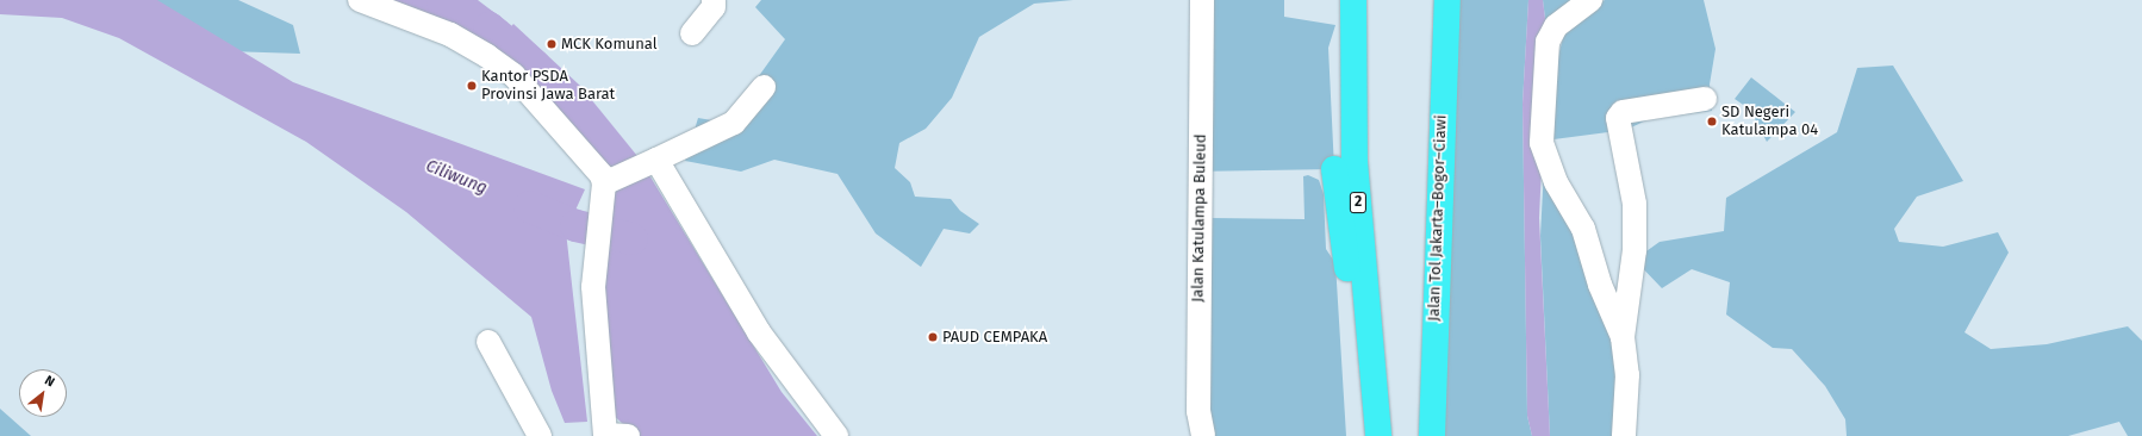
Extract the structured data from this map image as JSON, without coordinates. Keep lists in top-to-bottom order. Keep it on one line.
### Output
{"streets":{"highway":["2","Jalan Tol Jakarta–Bogor–Ciawi"],"street":["Jalan Katulampa Buleud"]},"water":["Ciliwung"],"places":["MCK Komunal","Kantor PSDA Provinsi Jawa Barat","SD Negeri Katulampa 04","PAUD CEMPAKA"],"north":"top right"}
